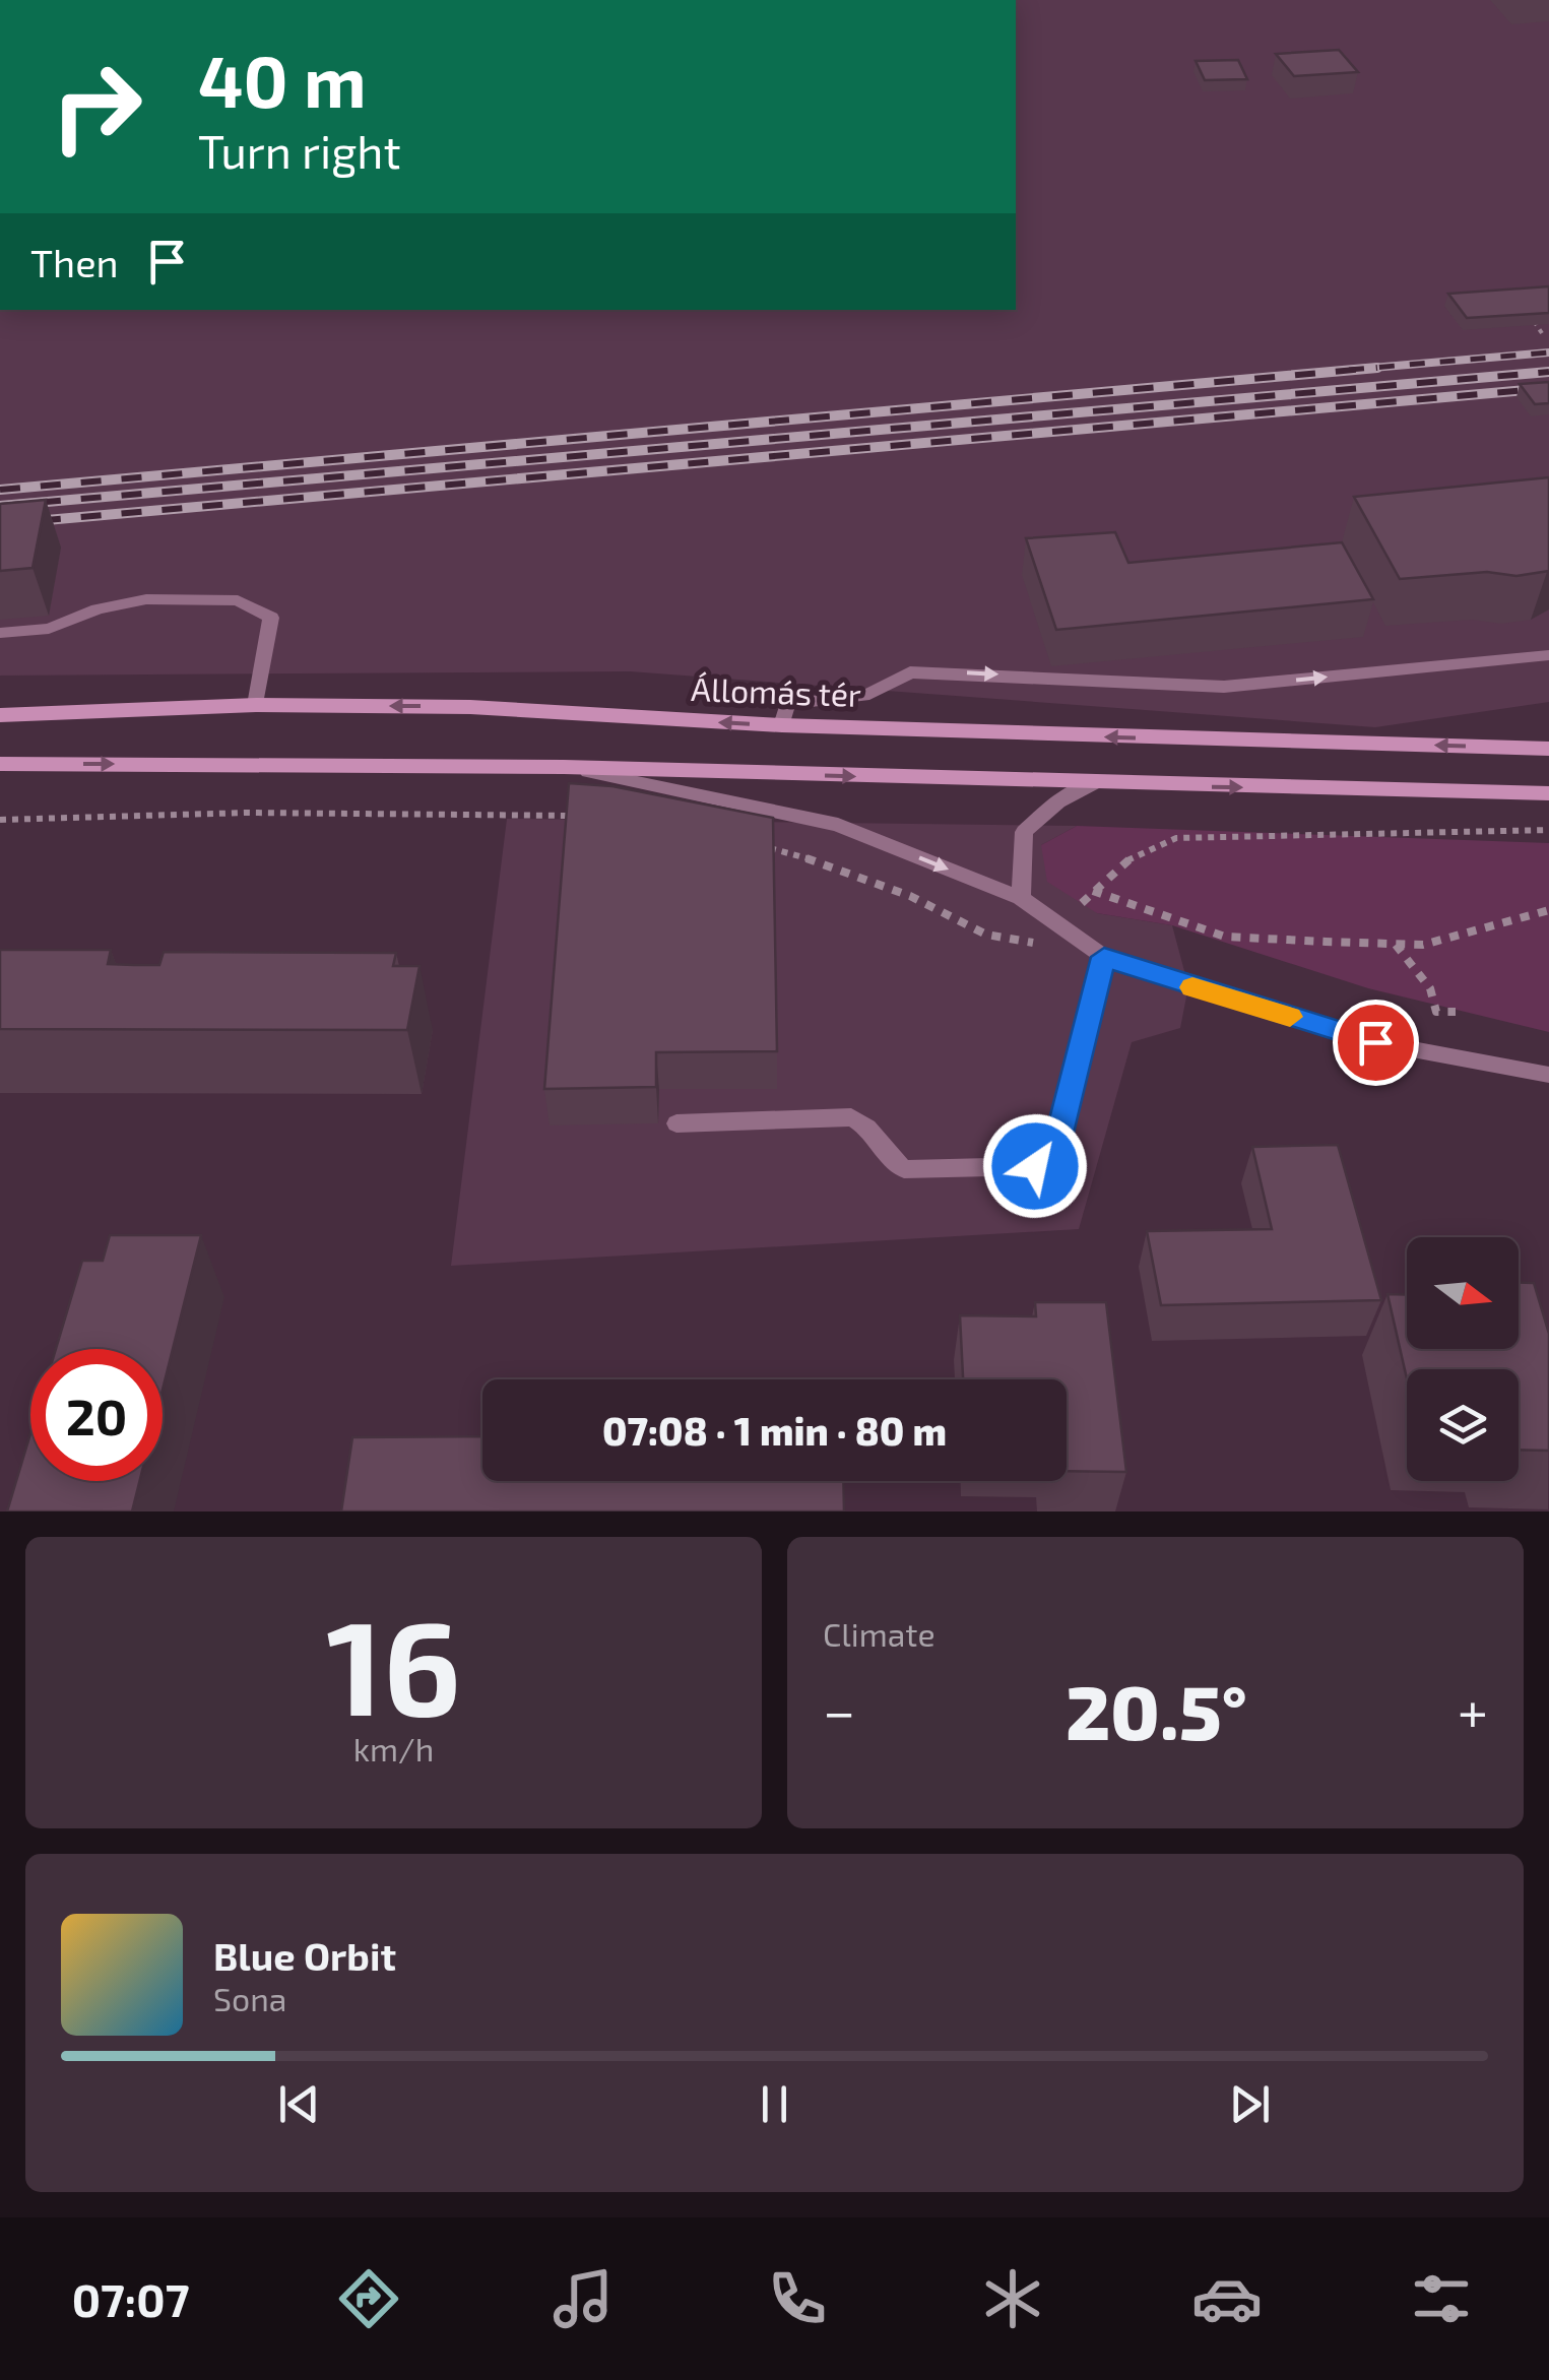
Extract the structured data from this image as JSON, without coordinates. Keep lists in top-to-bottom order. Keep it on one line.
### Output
{"streets":{"main road":["Állomás tér"]},"north":"right","page":{"turn":["40 m","Turn right"],"then":"Then","limit":"20","trip":"07:08 · 1 min · 80 m","tile":[["16","km/h"],"Climate"],"heat":["−","20.5°","+"],"song":["Blue Orbit","Sona"],"tabs":"07:07"}}
